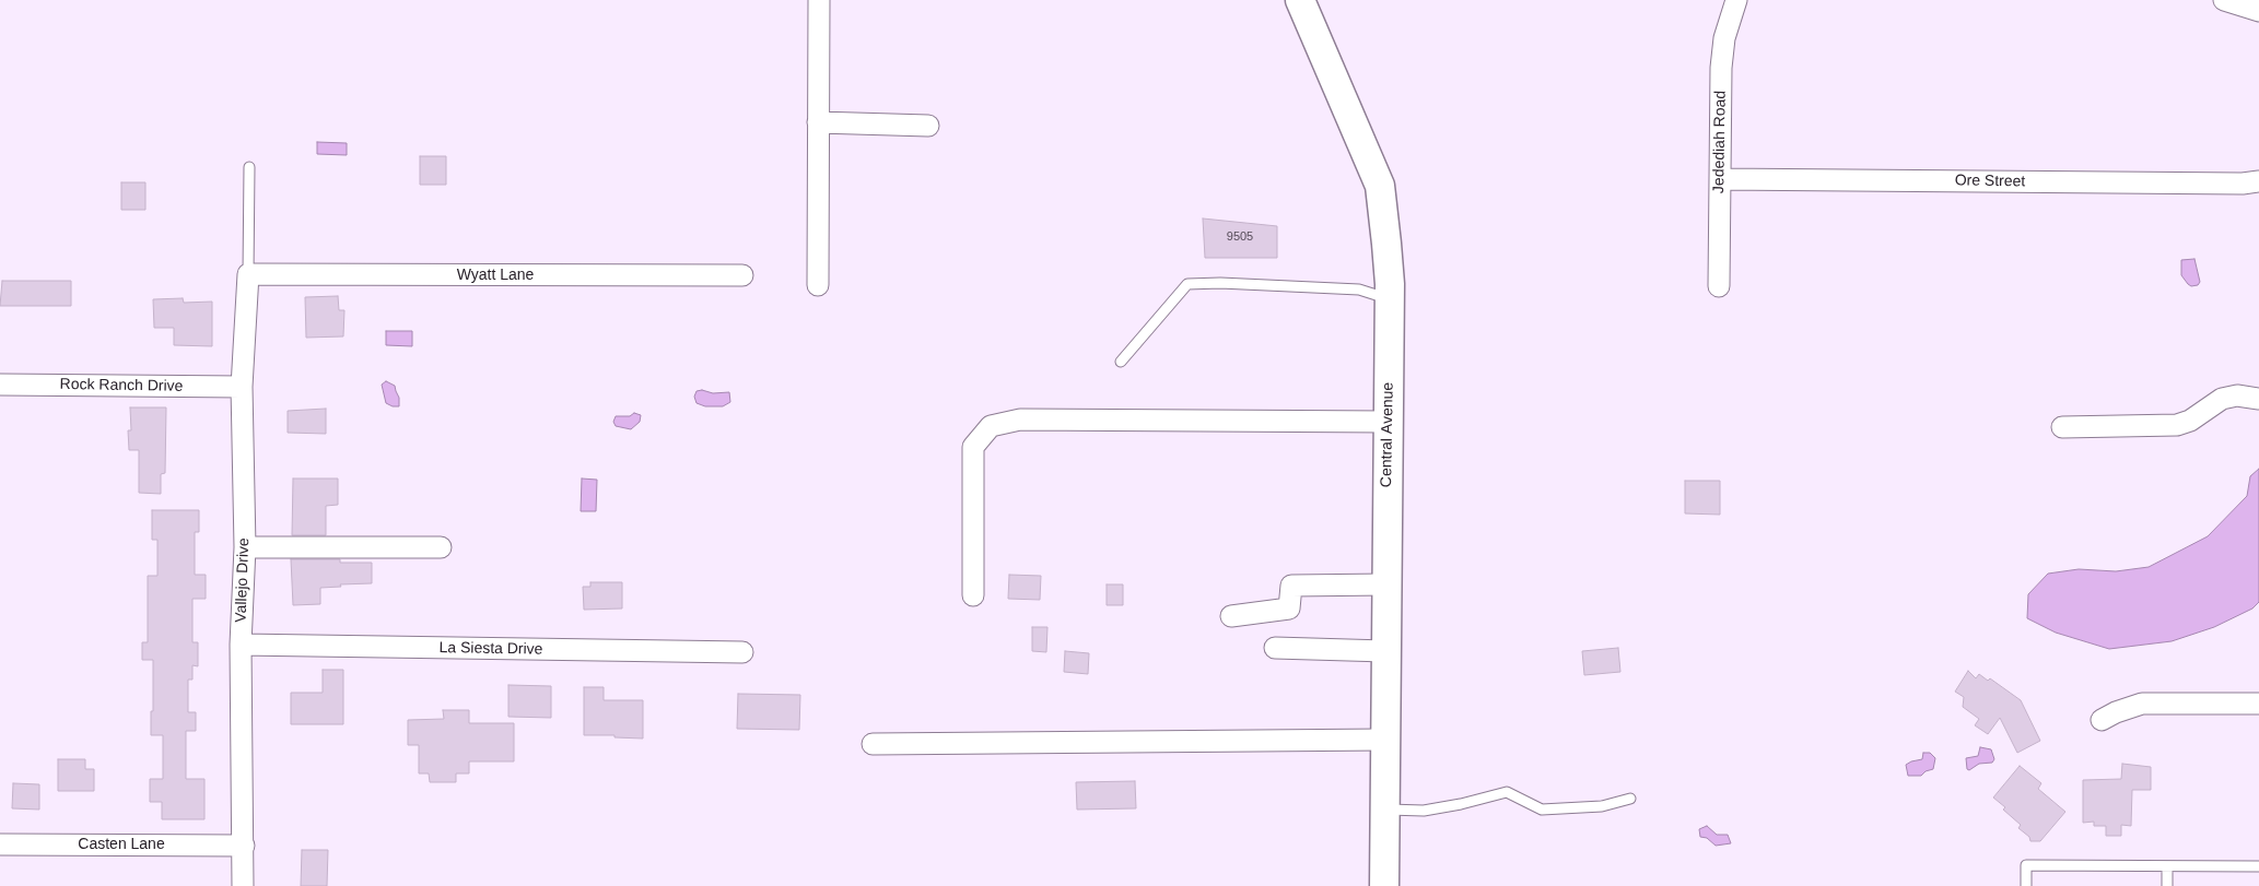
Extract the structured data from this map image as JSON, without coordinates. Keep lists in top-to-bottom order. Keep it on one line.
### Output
{"streets":{"street":["Jedediah Road","Ore Street","Wyatt Lane","Rock Ranch Drive","Central Avenue","Vallejo Drive","La Siesta Drive","Casten Lane"]},"crossings":[["Jedediah Road","Ore Street"],["Wyatt Lane","Vallejo Drive"],["Rock Ranch Drive","Vallejo Drive"],["Vallejo Drive","La Siesta Drive"],["Vallejo Drive","Casten Lane"]],"house_numbers":["9505"]}
